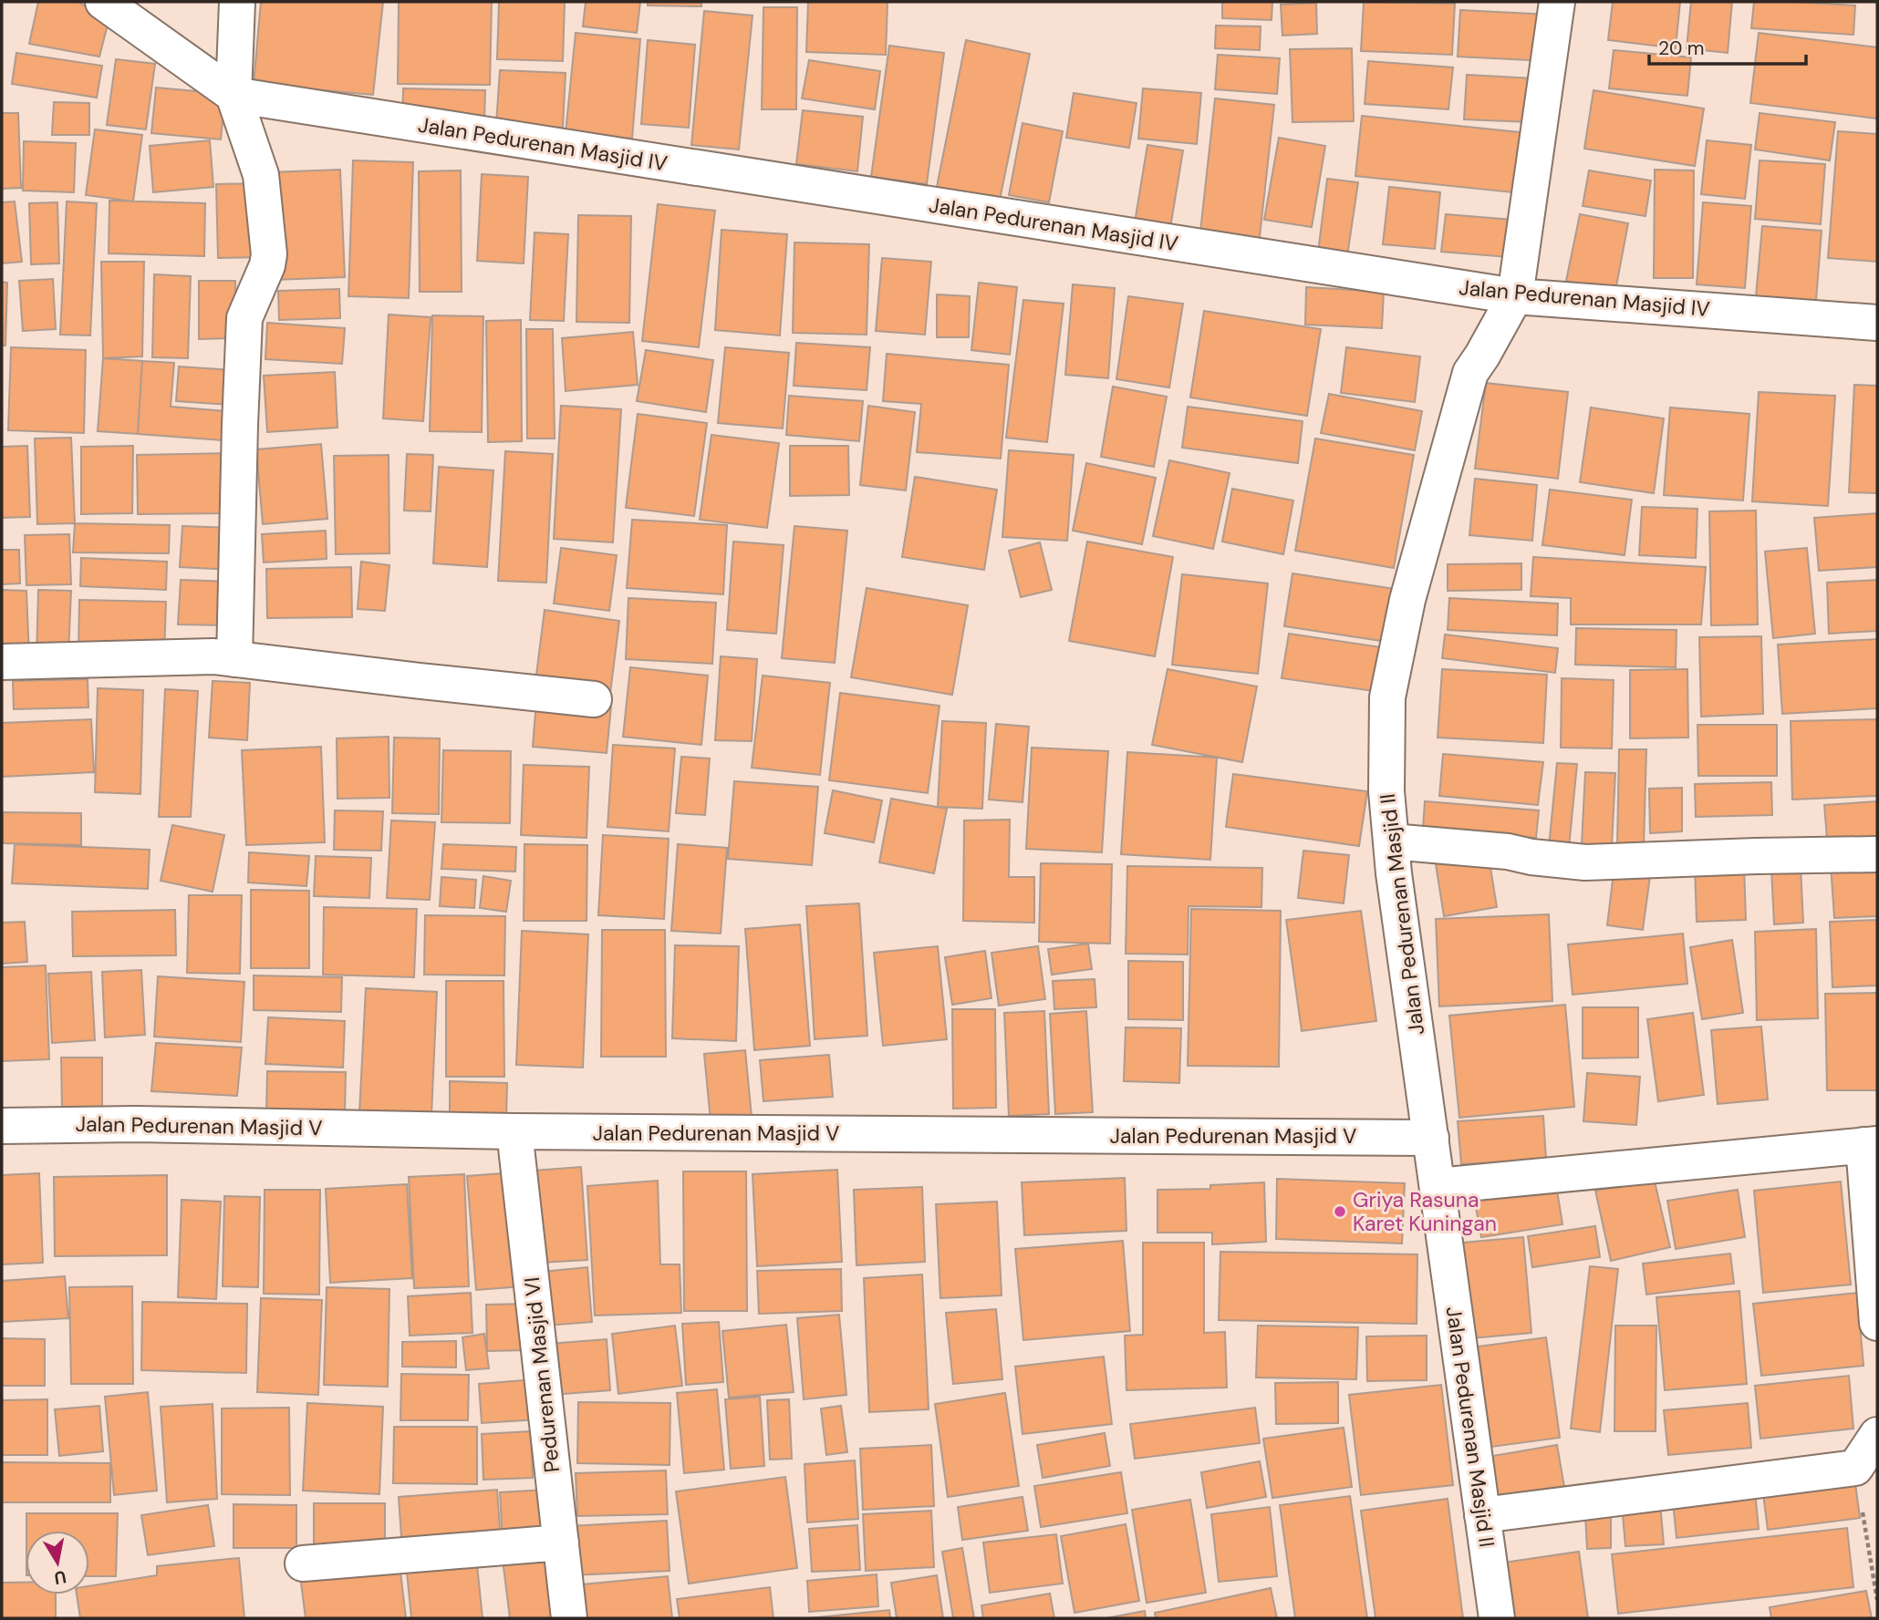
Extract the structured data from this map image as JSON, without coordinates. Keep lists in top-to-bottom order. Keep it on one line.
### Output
{"streets":{"street":["Jalan Pedurenan Masjid IV","Jalan Pedurenan Masjid II","Jalan Pedurenan Masjid V","Pedurenan Masjid VI"]},"crossings":[["Jalan Pedurenan Masjid IV","Jalan Pedurenan Masjid II"],["Jalan Pedurenan Masjid II","Jalan Pedurenan Masjid V"],["Jalan Pedurenan Masjid V","Pedurenan Masjid VI"]],"places":["Griya Rasuna Karet Kuningan"],"scale_bar":"20 m","north":"bottom"}
